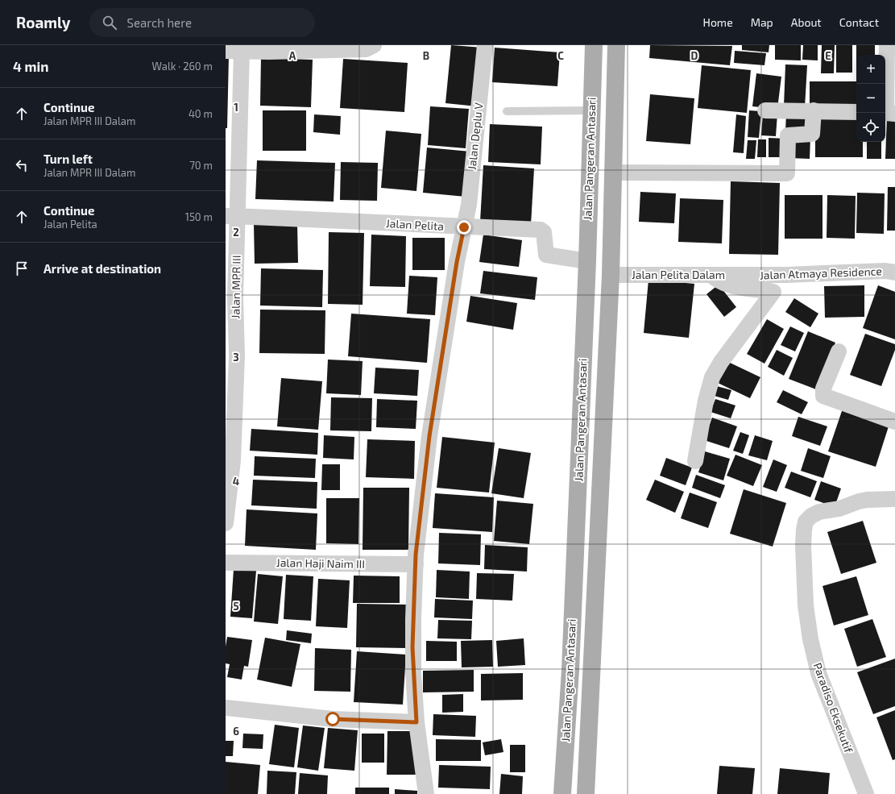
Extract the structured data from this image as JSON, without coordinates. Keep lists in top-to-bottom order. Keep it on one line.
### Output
{"streets":{"main road":["Jalan Pangeran Antasari"],"street":["Jalan Deplu V","Jalan Pelita","Jalan Atmaya Residence","Jalan Pelita Dalam","Jalan MPR III","Jalan Haji Naim III","Paradiso Eksekutif"]},"crossings":[["Jalan Deplu V","Jalan Pelita"],["Jalan Pangeran Antasari","Jalan Pelita"],["Jalan Pangeran Antasari","Jalan Pelita Dalam"],["Jalan Pelita","Jalan MPR III"],["Jalan Atmaya Residence","Jalan Pelita Dalam"]],"page":{"header":"Roamly","search":"Search here","nav":["Home","Map","About","Contact"],"heading":["4 min","Walk · 260 m"],"map_buttons":["+","−"],"list":[["Continue","Jalan MPR III Dalam","40 m"],["Turn left","Jalan MPR III Dalam","70 m"],["Continue","Jalan Pelita","150 m"],"Arrive at destination"]},"grid":{"columns":["A","B","C","D","E"],"rows":["1","2","3","4","5","6"]}}
